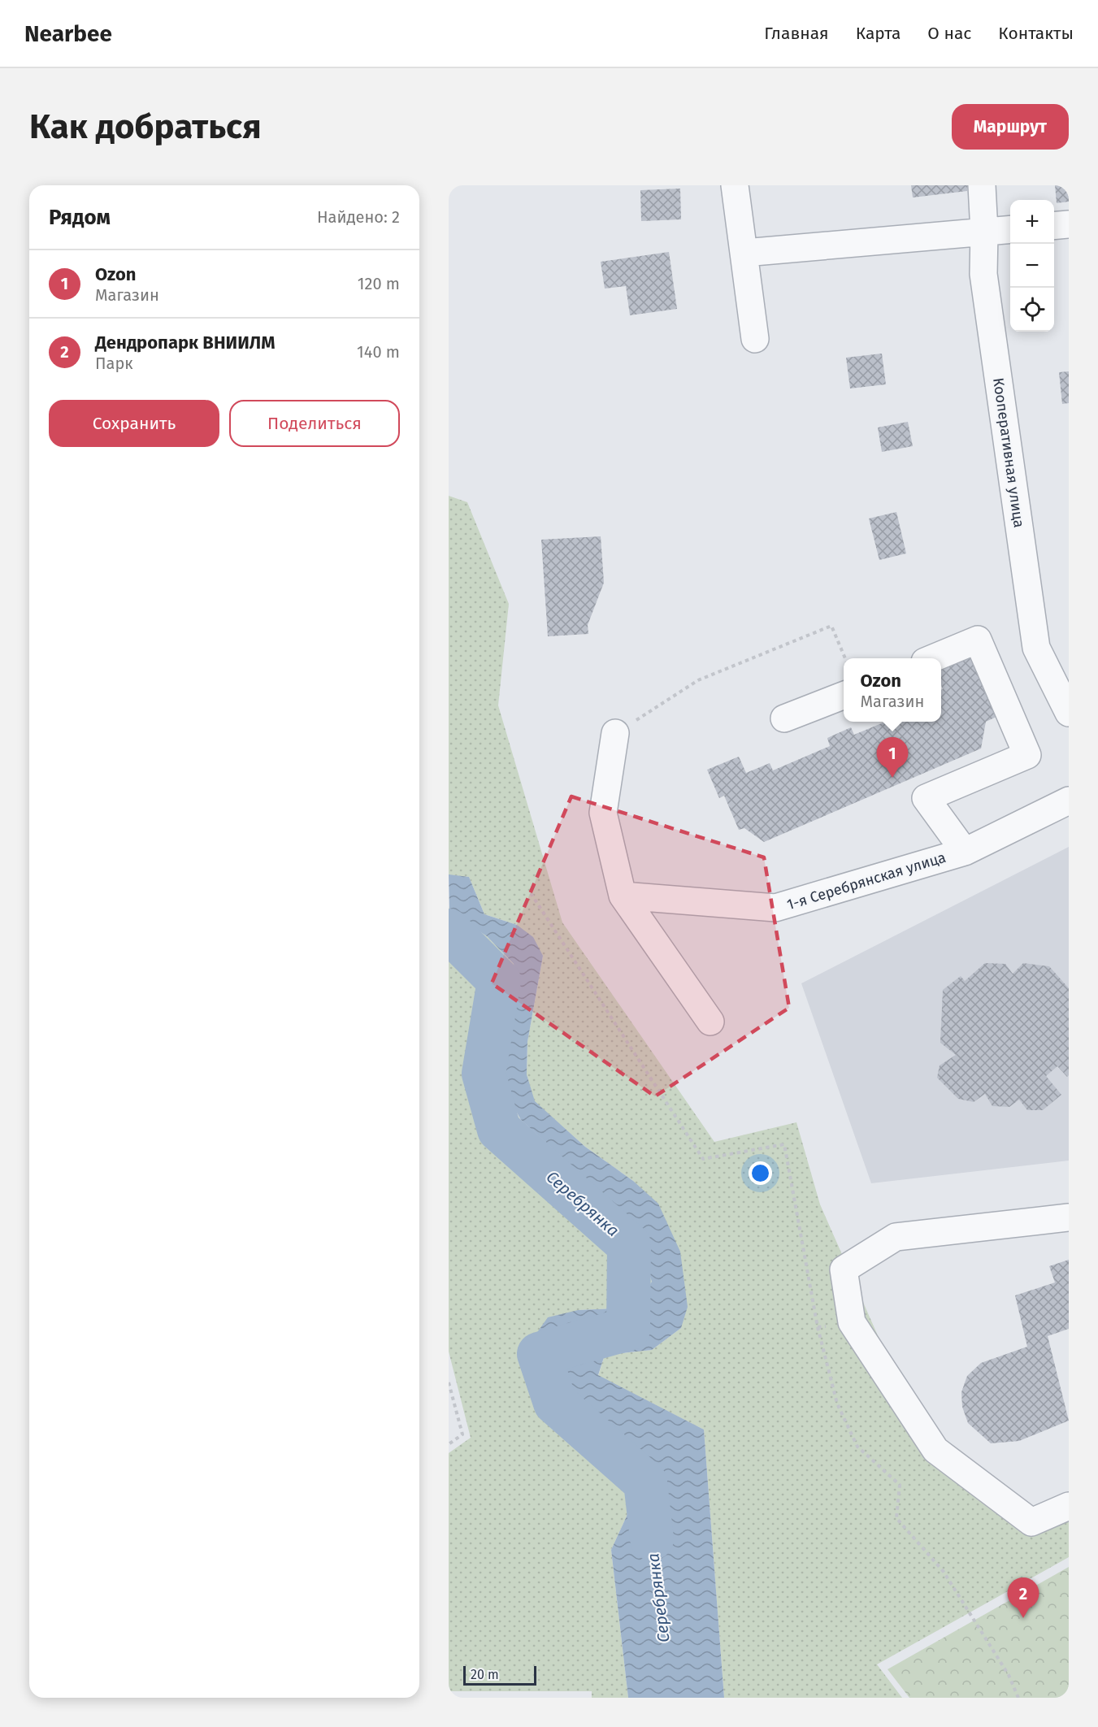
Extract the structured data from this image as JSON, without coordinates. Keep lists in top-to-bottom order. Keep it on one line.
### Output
{"streets":{"street":["Кооперативная улица","1-я Серебрянская улица"]},"water":["Серебрянка"],"scale_bar":"20 m","page":{"header":"Nearbee","nav":["Главная","Карта","О нас","Контакты"],"buttons":["Маршрут",["Сохранить","Поделиться"]],"title":"Как добраться","heading":["Рядом","Найдено: 2"],"map_buttons":["+","−"],"list":[{"mark":"1","name":"Ozon","note":"Магазин","value":"120 m"},{"mark":"2","name":"Дендропарк ВНИИЛМ","note":"Парк","value":"140 m"}],"popup":["Ozon","Магазин"],"pins":["1","2"],"scale":"20 m"}}
